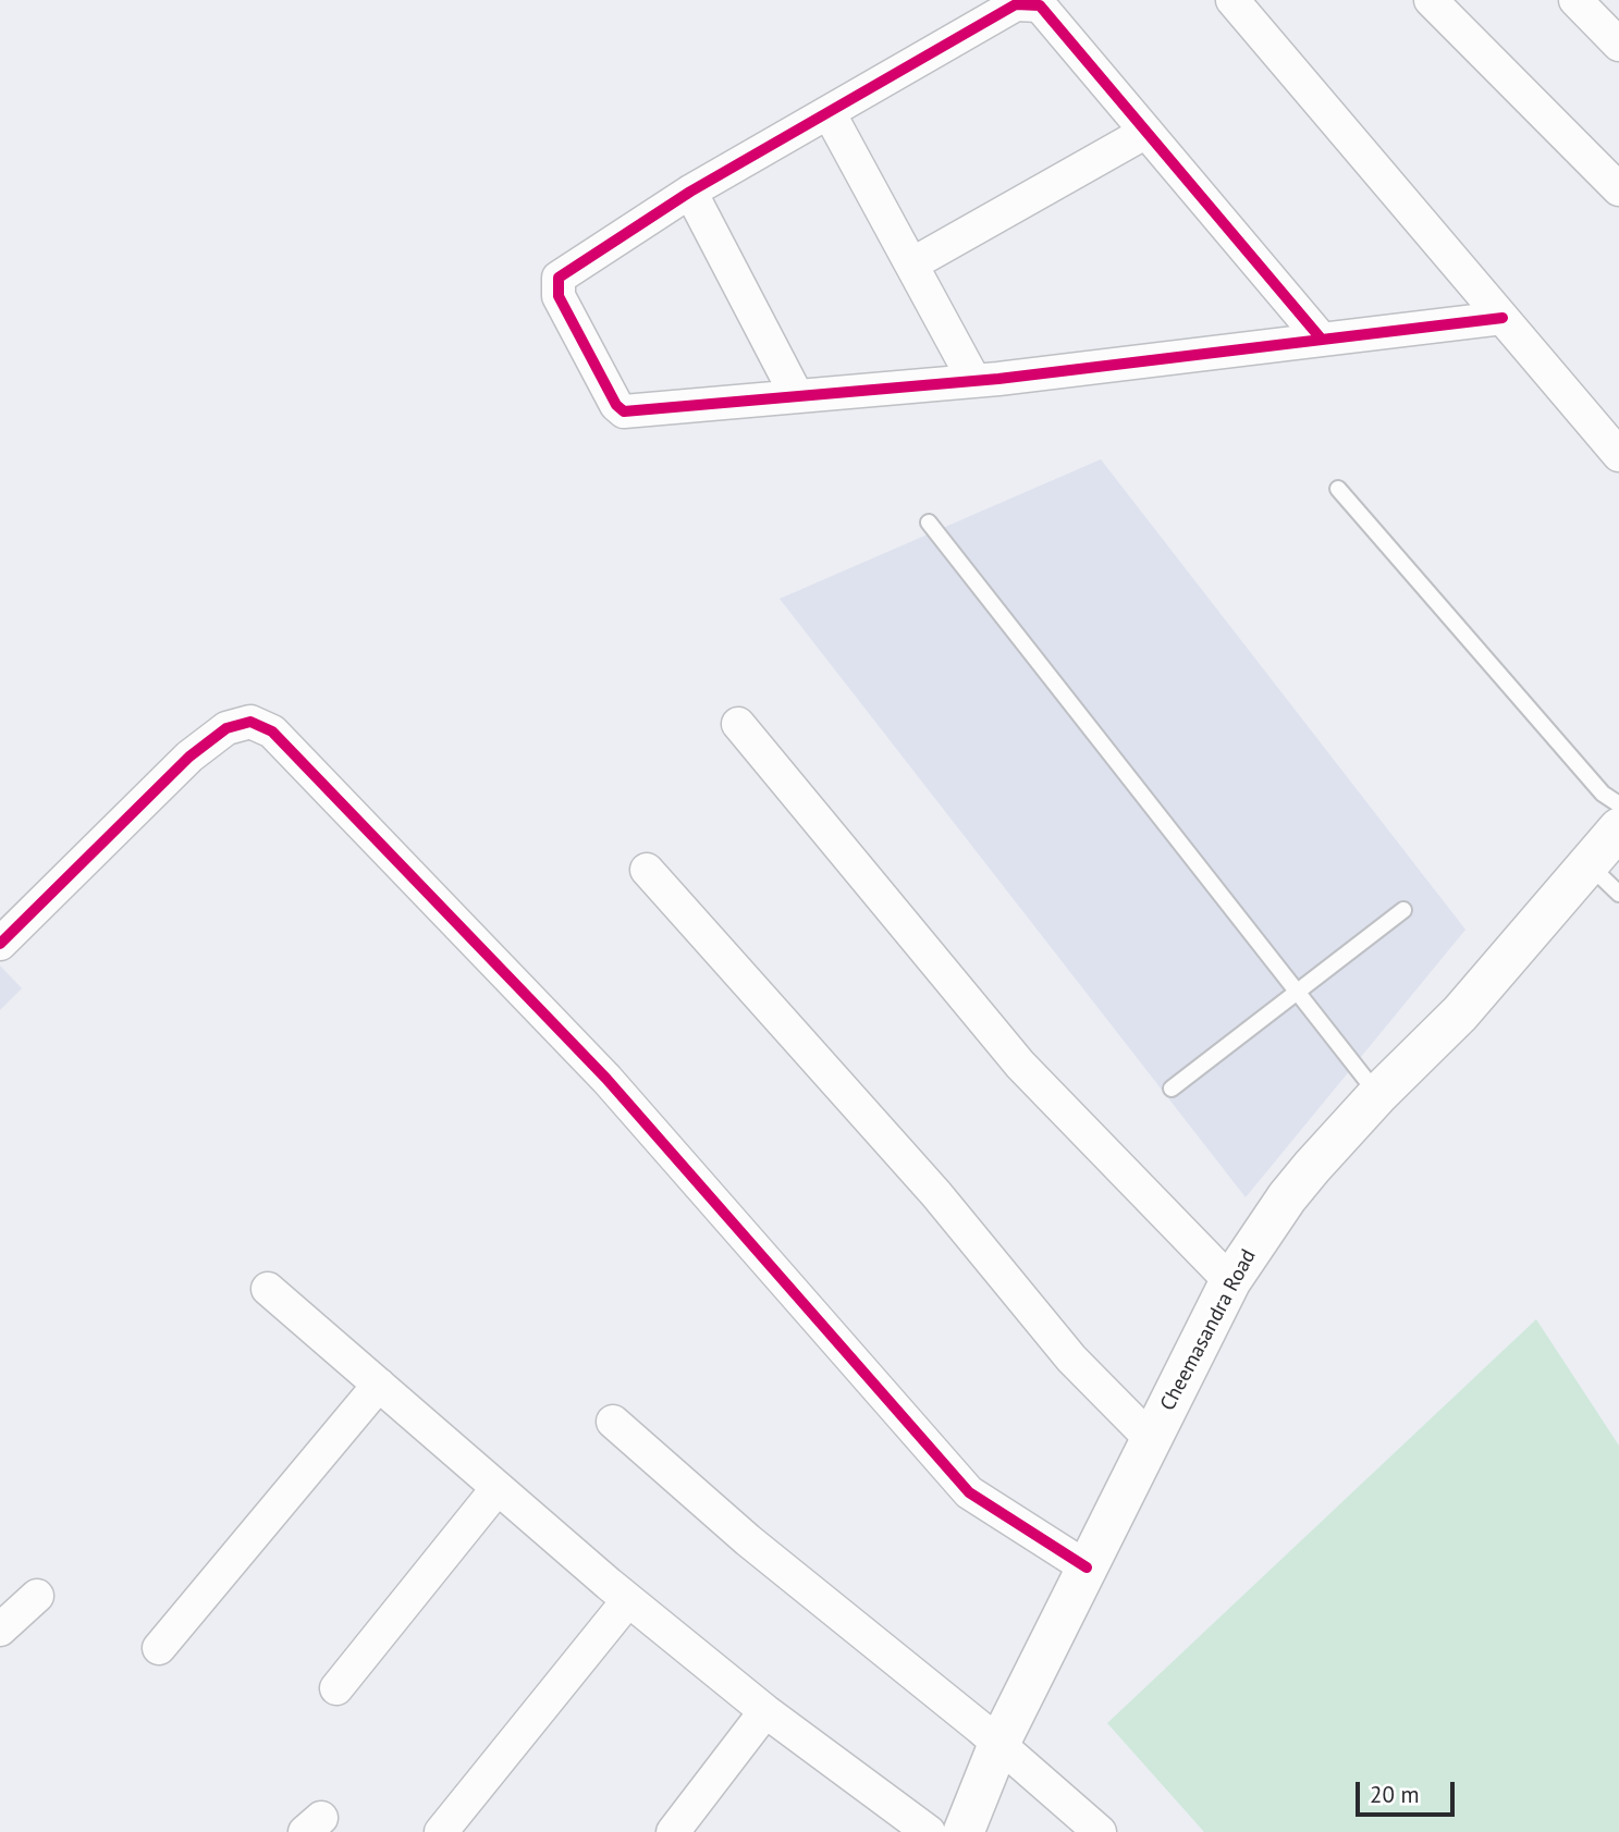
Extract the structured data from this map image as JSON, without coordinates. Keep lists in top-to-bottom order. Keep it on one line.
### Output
{"streets":{"street":["Cheemasandra Road"]},"scale_bar":"20 m"}
